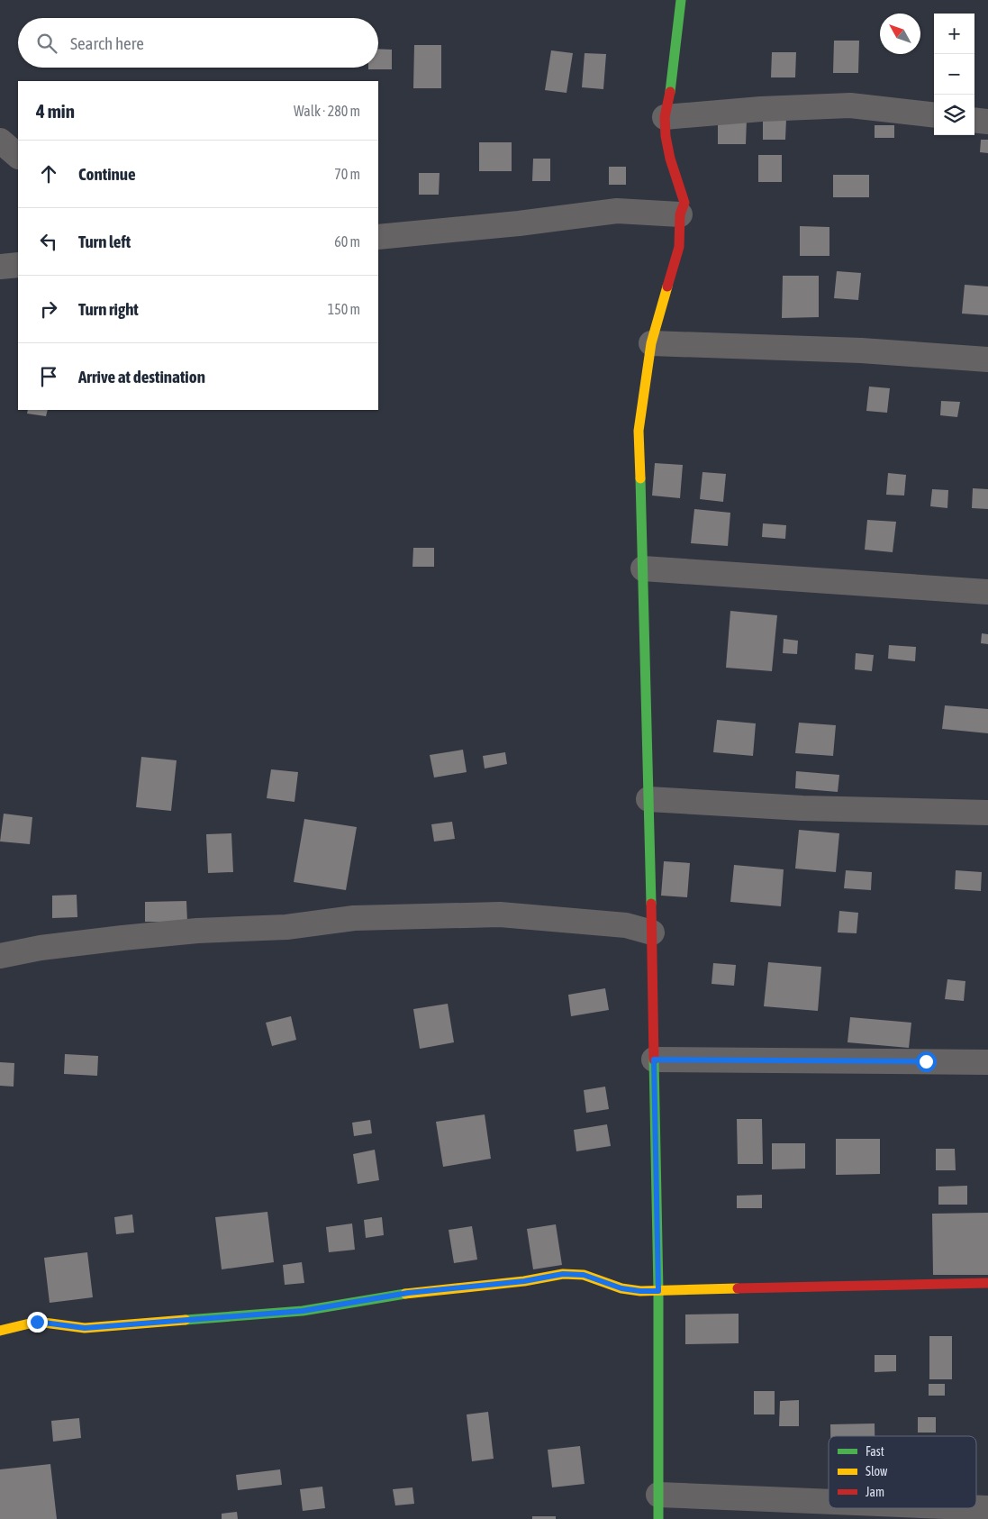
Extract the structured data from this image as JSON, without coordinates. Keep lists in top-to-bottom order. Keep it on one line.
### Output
{"legend":["Fast","Slow","Jam"],"north":"top left","page":{"map_buttons":["+","−"],"search":"Search here","heading":["4 min","Walk · 280 m"],"list":[["Continue","70 m"],["Turn left","60 m"],["Turn right","150 m"],"Arrive at destination"]}}
